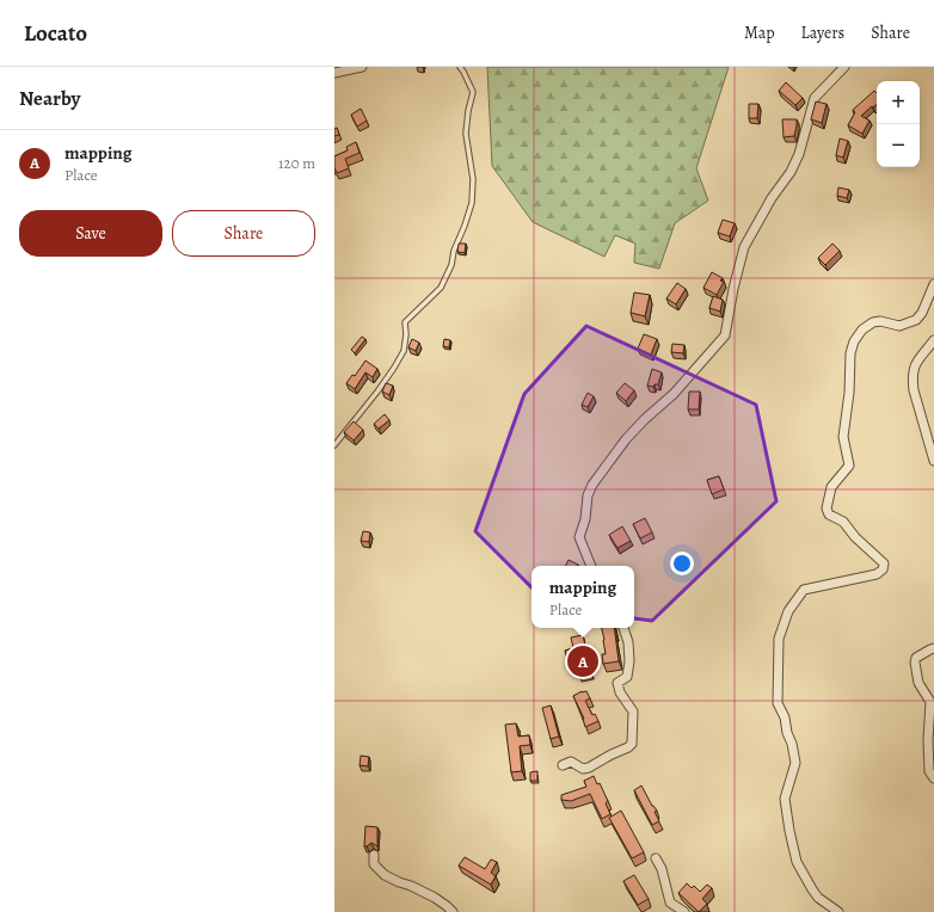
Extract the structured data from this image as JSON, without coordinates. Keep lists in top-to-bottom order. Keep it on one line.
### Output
{"page":{"header":"Locato","nav":["Map","Layers","Share"],"heading":"Nearby","map_buttons":["+","−"],"list":[{"mark":"A","name":"mapping","note":"Place","value":"120 m"}],"buttons":["Save","Share"],"popup":["mapping","Place"],"pins":"A"}}
